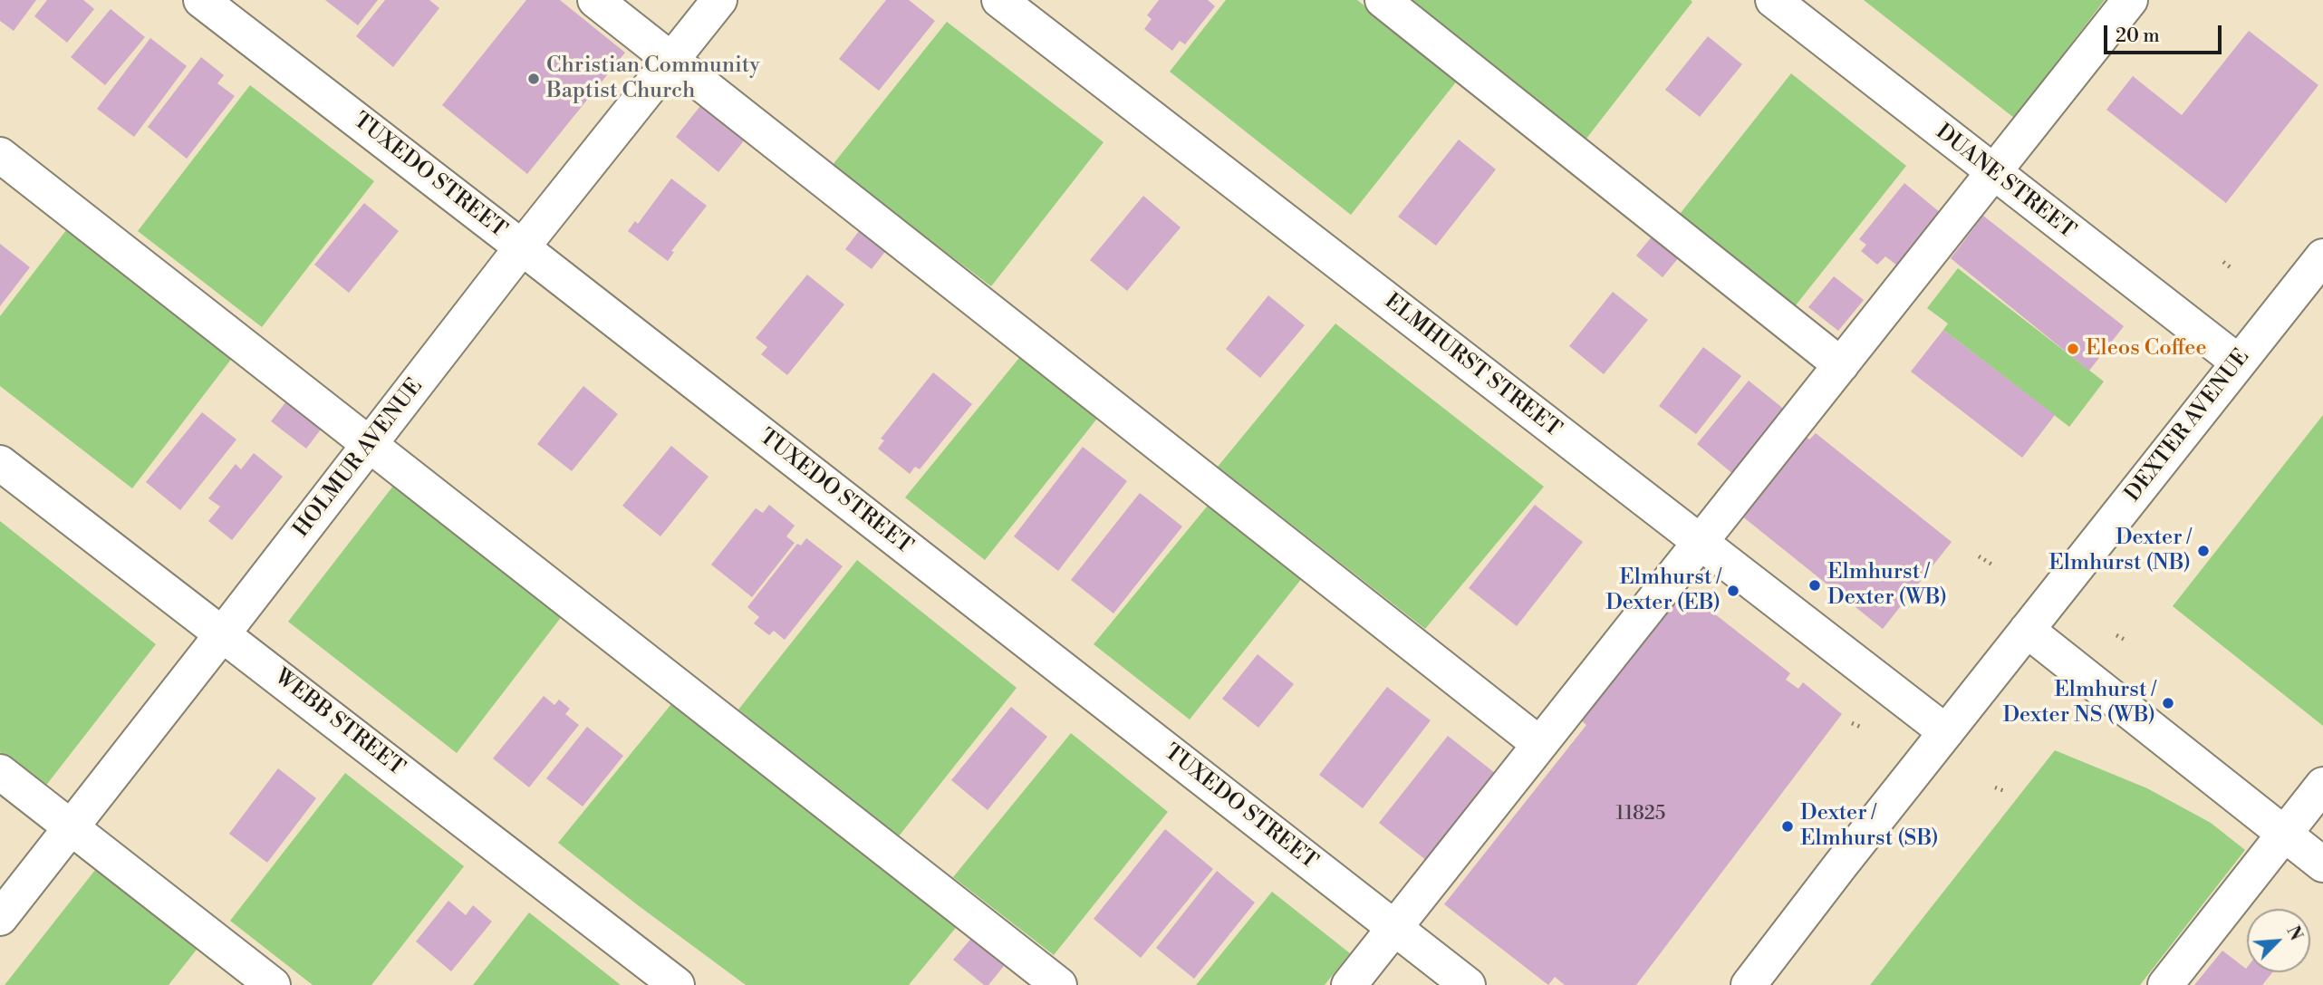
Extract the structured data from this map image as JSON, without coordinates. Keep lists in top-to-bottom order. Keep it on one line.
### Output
{"streets":{"street":["TUXEDO STREET","DUANE STREET","ELMHURST STREET","DEXTER AVENUE","HOLMUR AVENUE","WEBB STREET"]},"crossings":[["TUXEDO STREET","HOLMUR AVENUE"],["DUANE STREET","DEXTER AVENUE"],["ELMHURST STREET","DEXTER AVENUE"],["HOLMUR AVENUE","WEBB STREET"]],"places":["Christian Community Baptist Church","Eleos Coffee","Dexter / Elmhurst (NB)","Elmhurst / Dexter (WB)","Elmhurst / Dexter (EB)","Elmhurst / Dexter NS (WB)","Dexter / Elmhurst (SB)"],"house_numbers":["11825"],"scale_bar":"20 m","north":"top right"}
